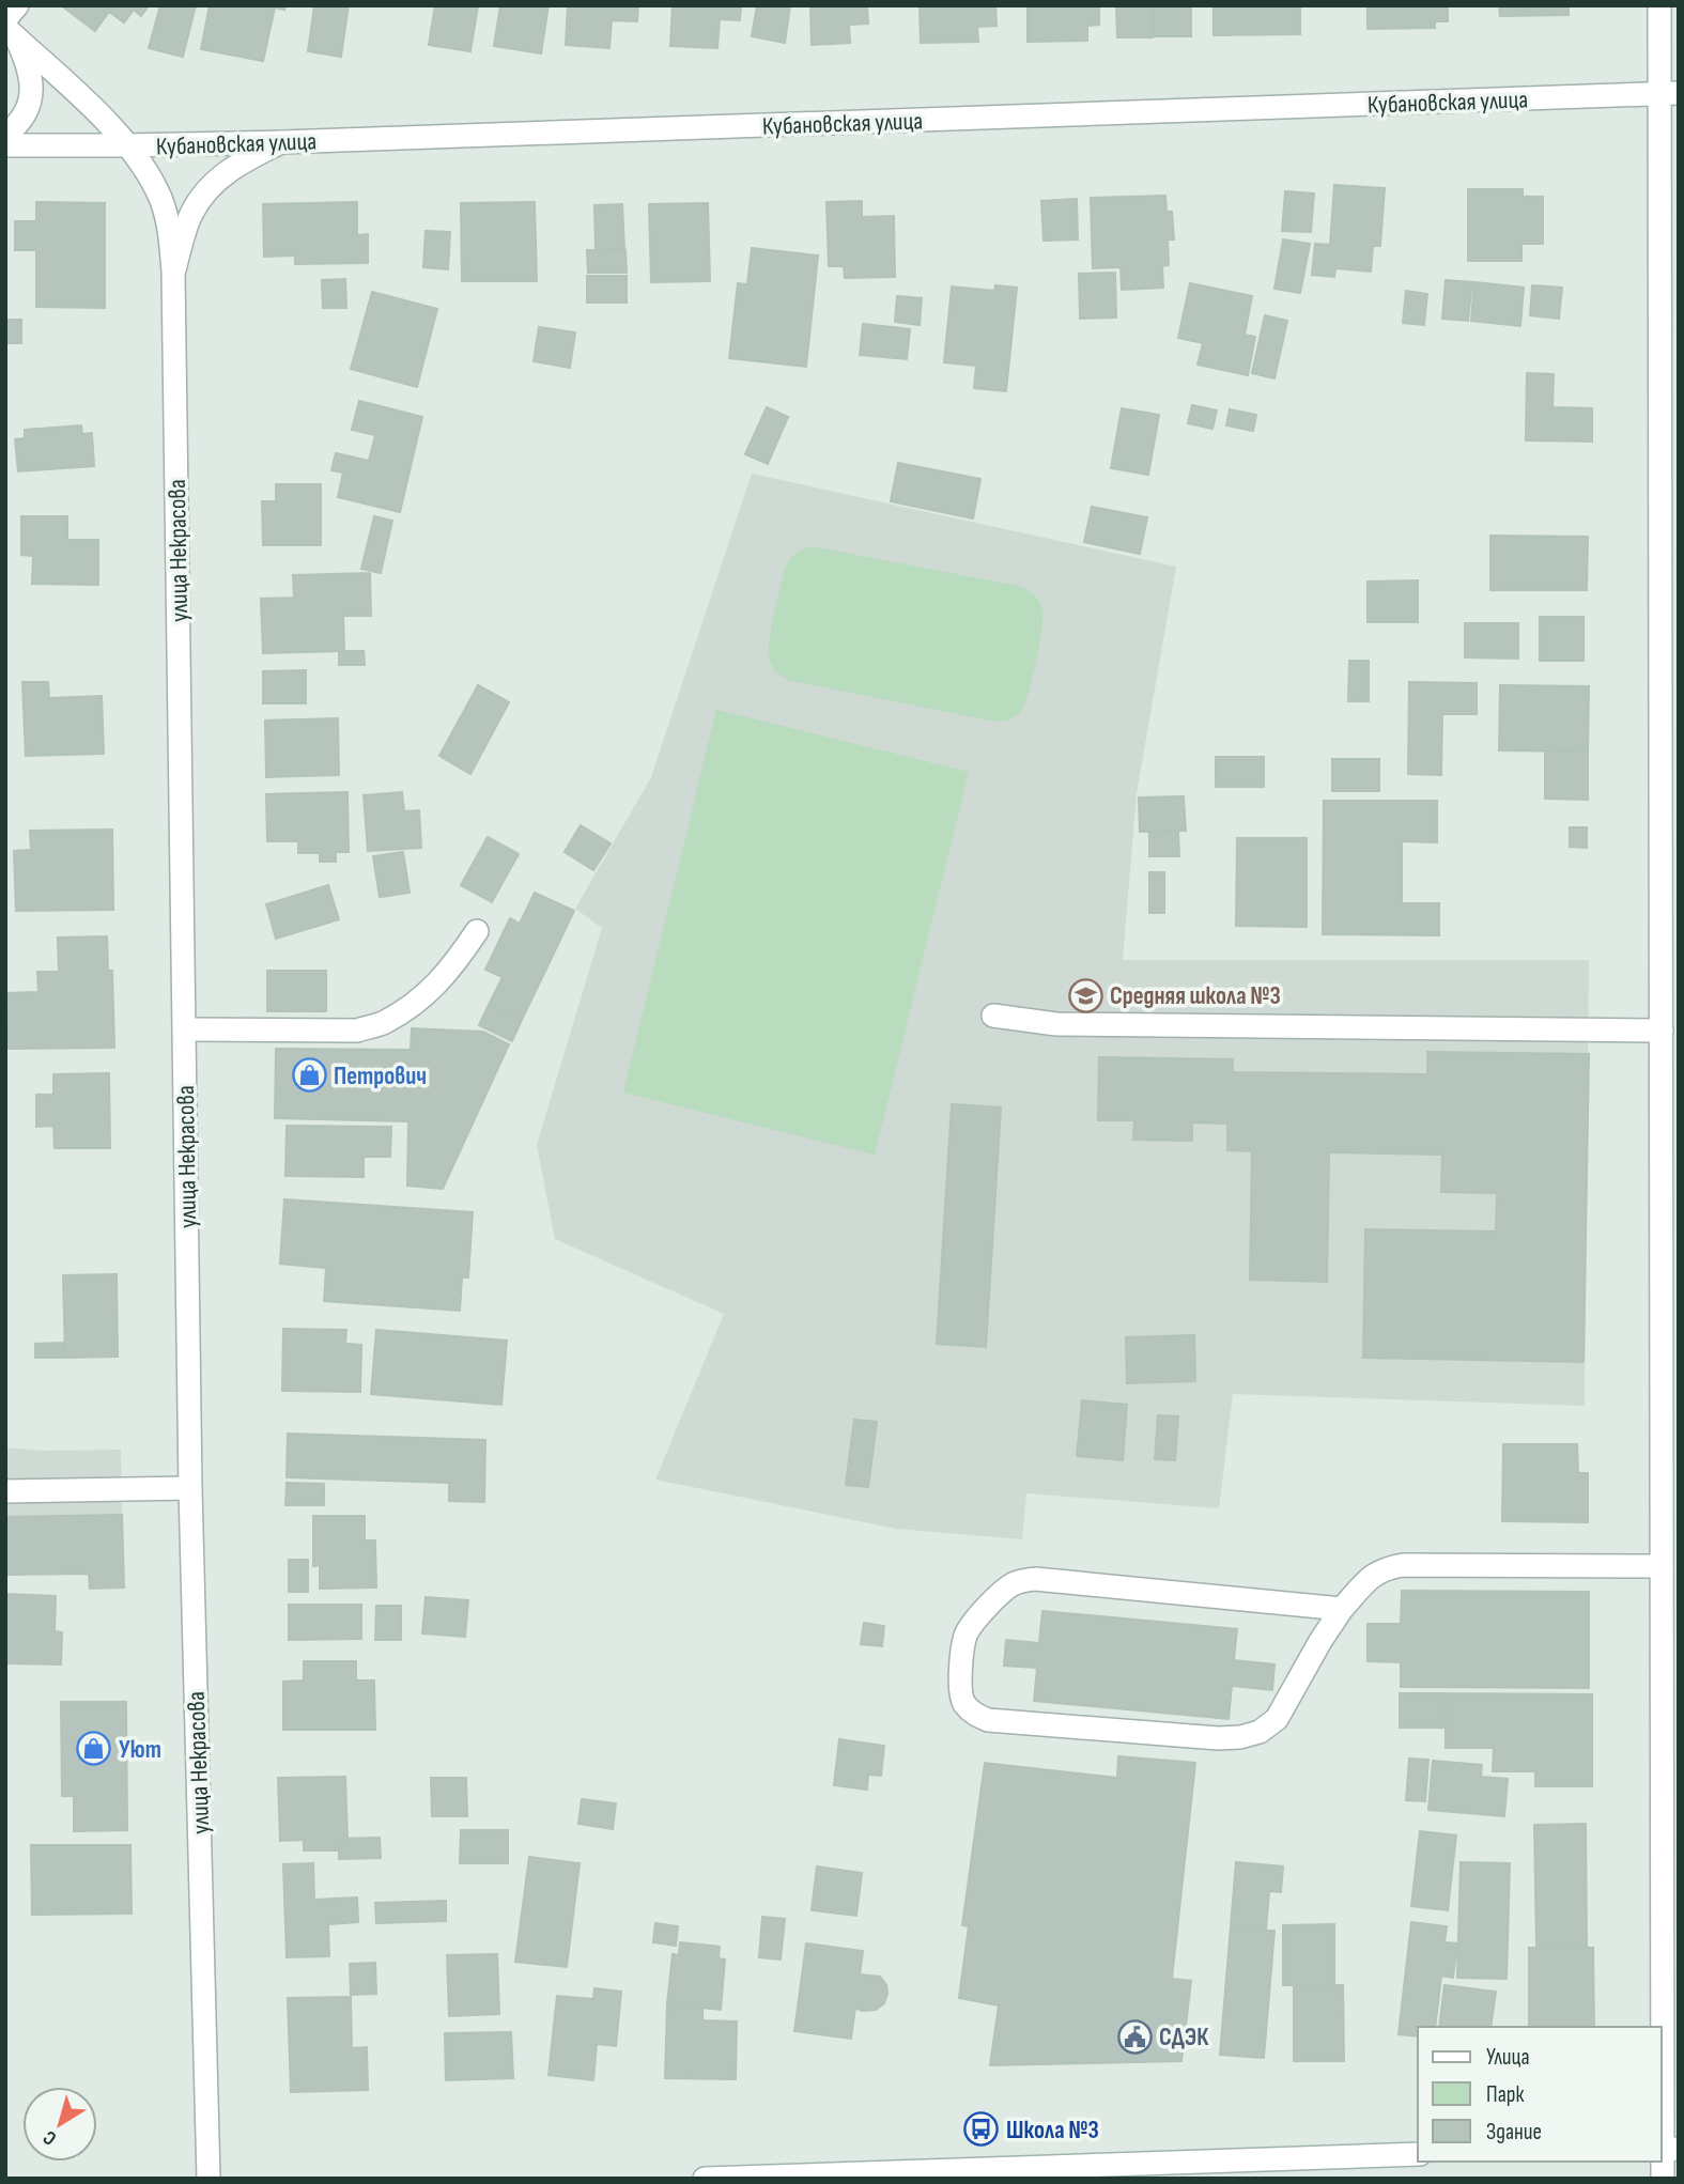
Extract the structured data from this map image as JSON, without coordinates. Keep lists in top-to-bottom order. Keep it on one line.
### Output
{"streets":{"street":["Кубановская улица","улица Некрасова"]},"crossings":[["Кубановская улица","улица Некрасова"]],"places":{"school or university":["Средняя школа №3"],"shop":["Петрович","Уют"],"public building":["СДЭК"],"bus stop":["Школа №3"]},"legend":["Улица","Парк","Здание"],"north":"bottom left"}
